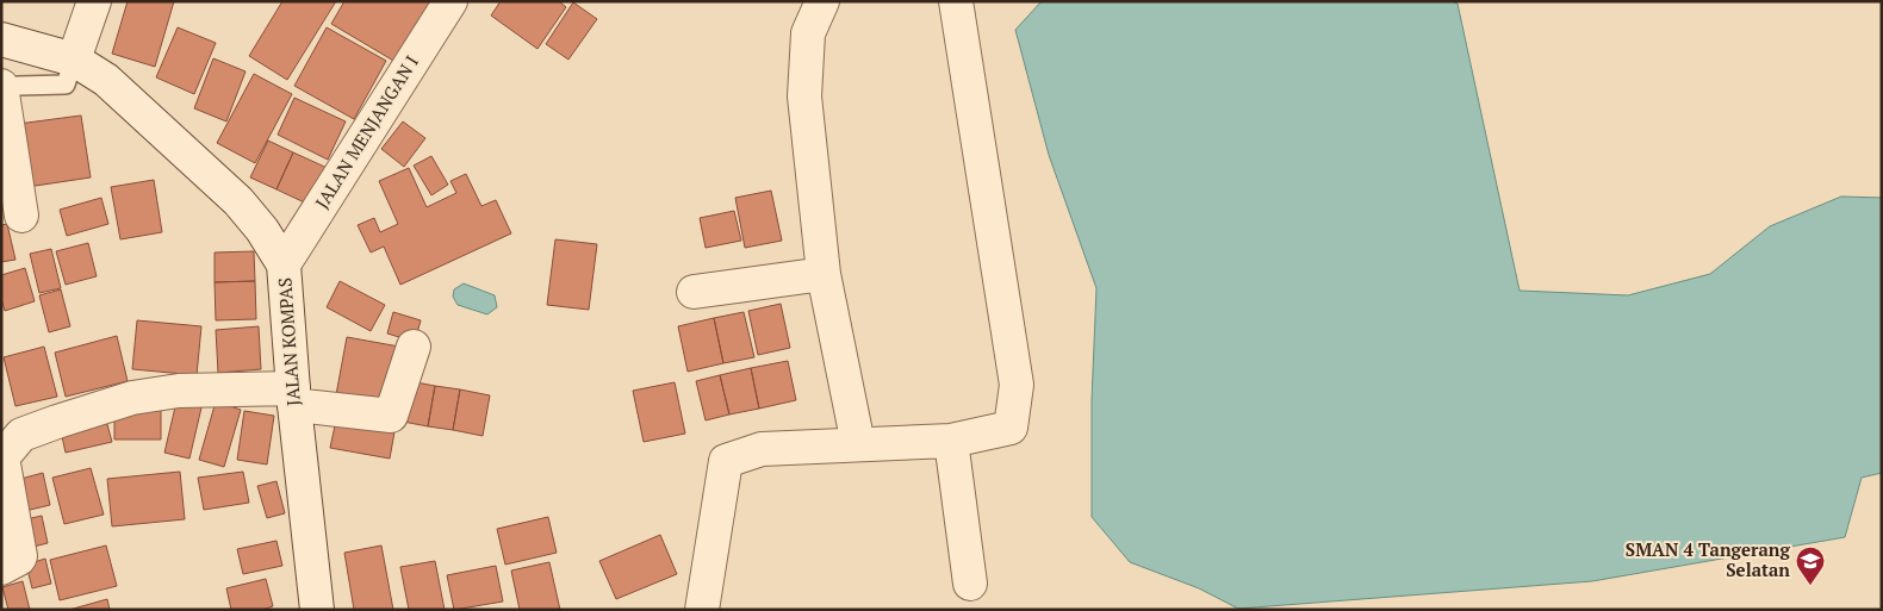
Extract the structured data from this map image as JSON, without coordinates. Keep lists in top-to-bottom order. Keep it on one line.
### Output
{"streets":{"street":["JALAN MENJANGAN I","JALAN KOMPAS"]},"crossings":[["JALAN MENJANGAN I","JALAN KOMPAS"]],"places":{"school or university":["SMAN 4 Tangerang Selatan"]}}
